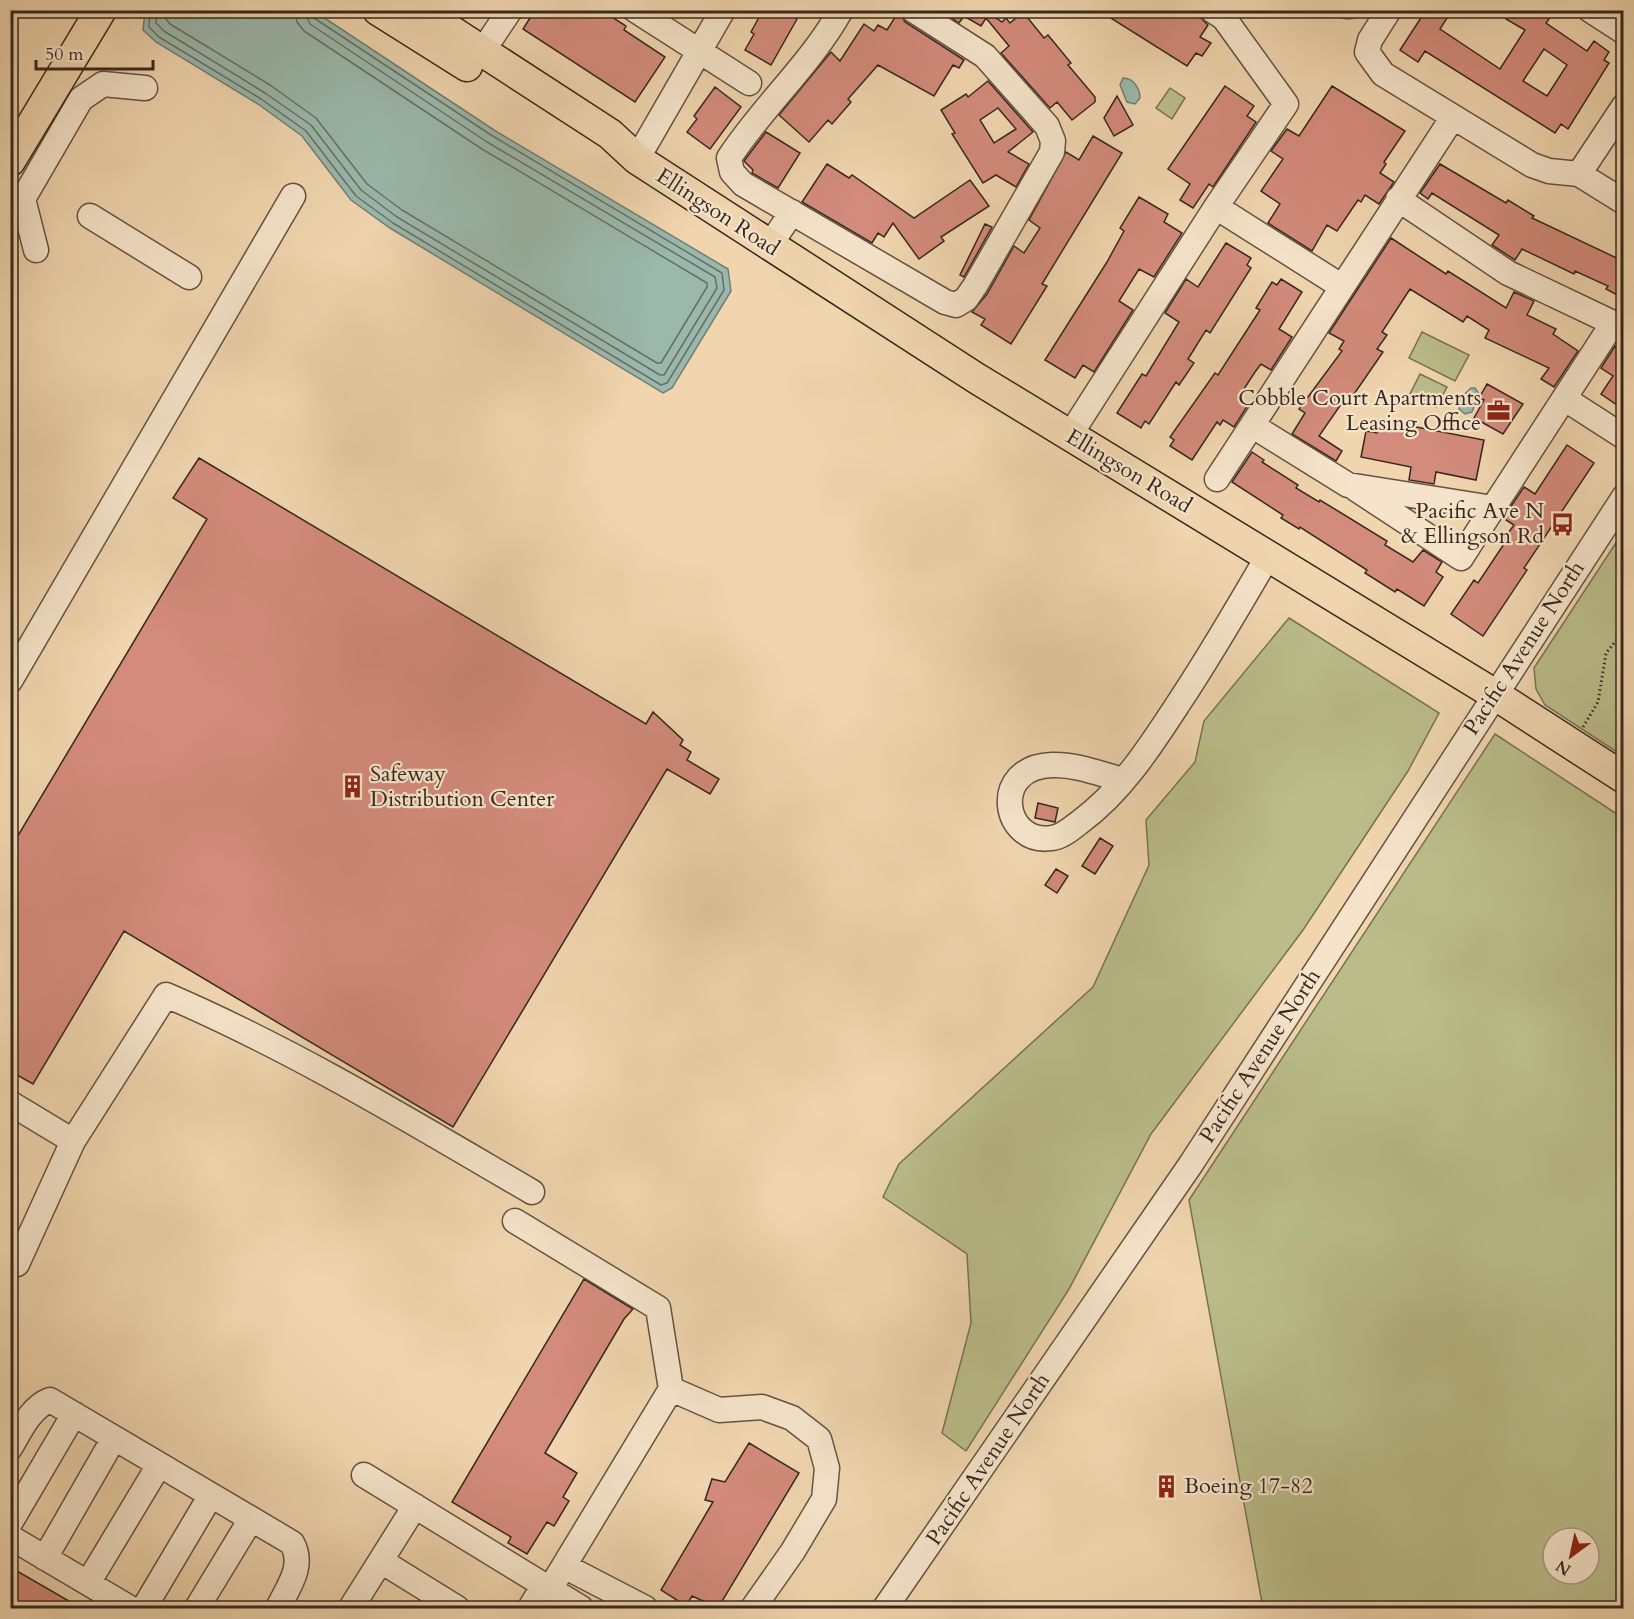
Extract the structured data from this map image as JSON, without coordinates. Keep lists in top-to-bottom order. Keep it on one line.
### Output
{"streets":{"main road":["Ellingson Road"],"street":["Pacific Avenue North"]},"crossings":[["Ellingson Road","Pacific Avenue North"]],"places":{"office":["Cobble Court Apartments Leasing Office"],"bus stop":["Pacific Ave N & Ellingson Rd"],"building":["Safeway Distribution Center","Boeing 17-82"]},"scale_bar":"50 m","north":"bottom left"}
